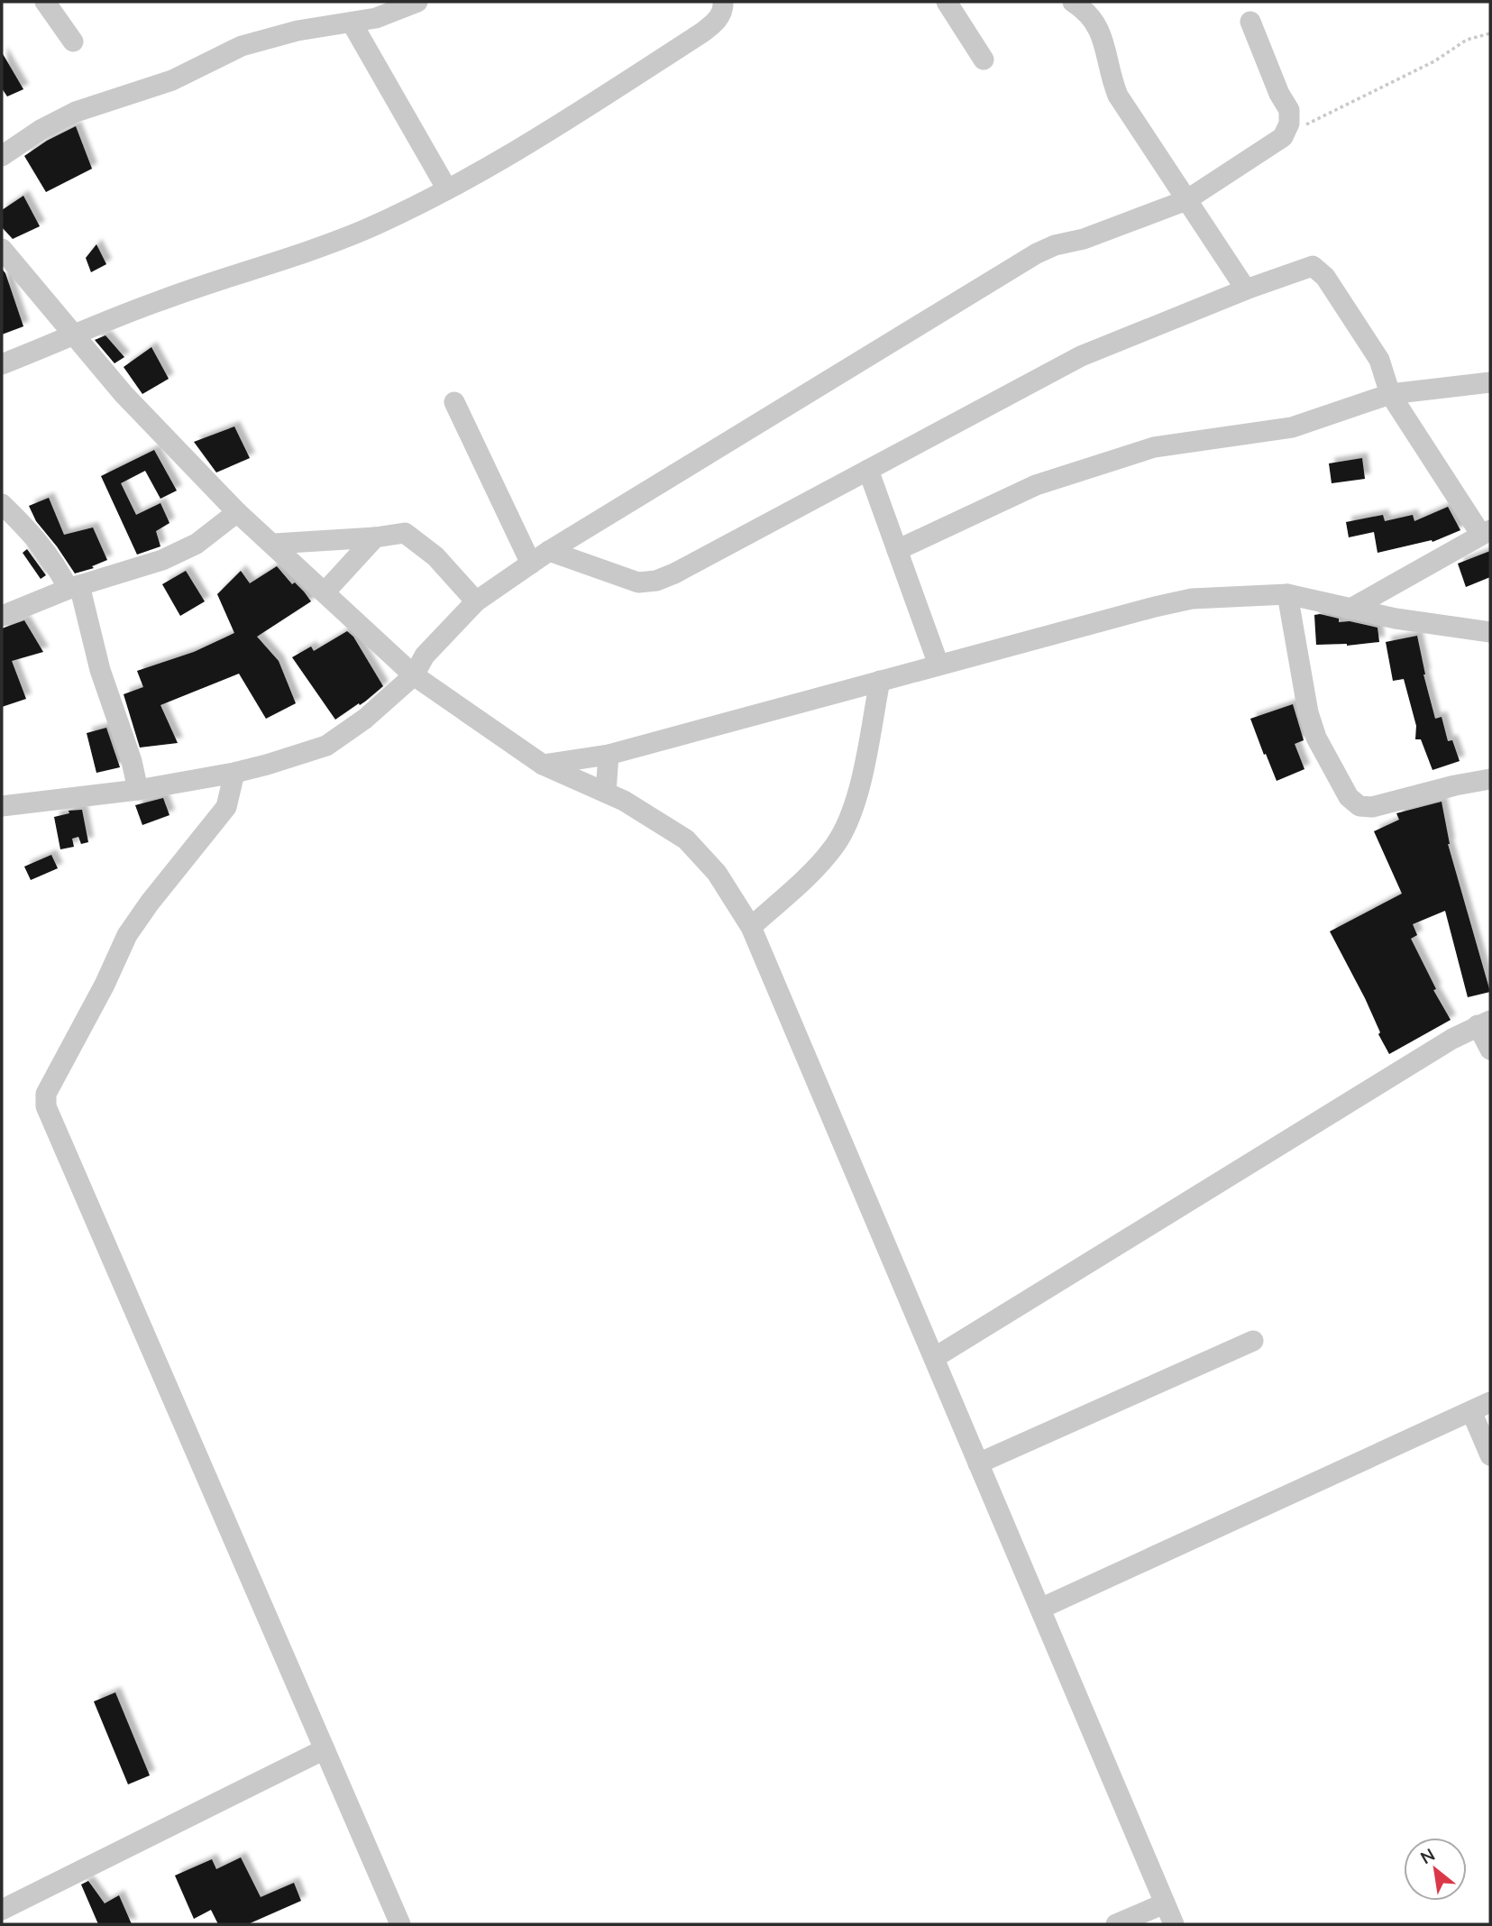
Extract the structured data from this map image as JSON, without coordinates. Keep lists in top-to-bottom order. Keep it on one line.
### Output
{"north":"top left"}
